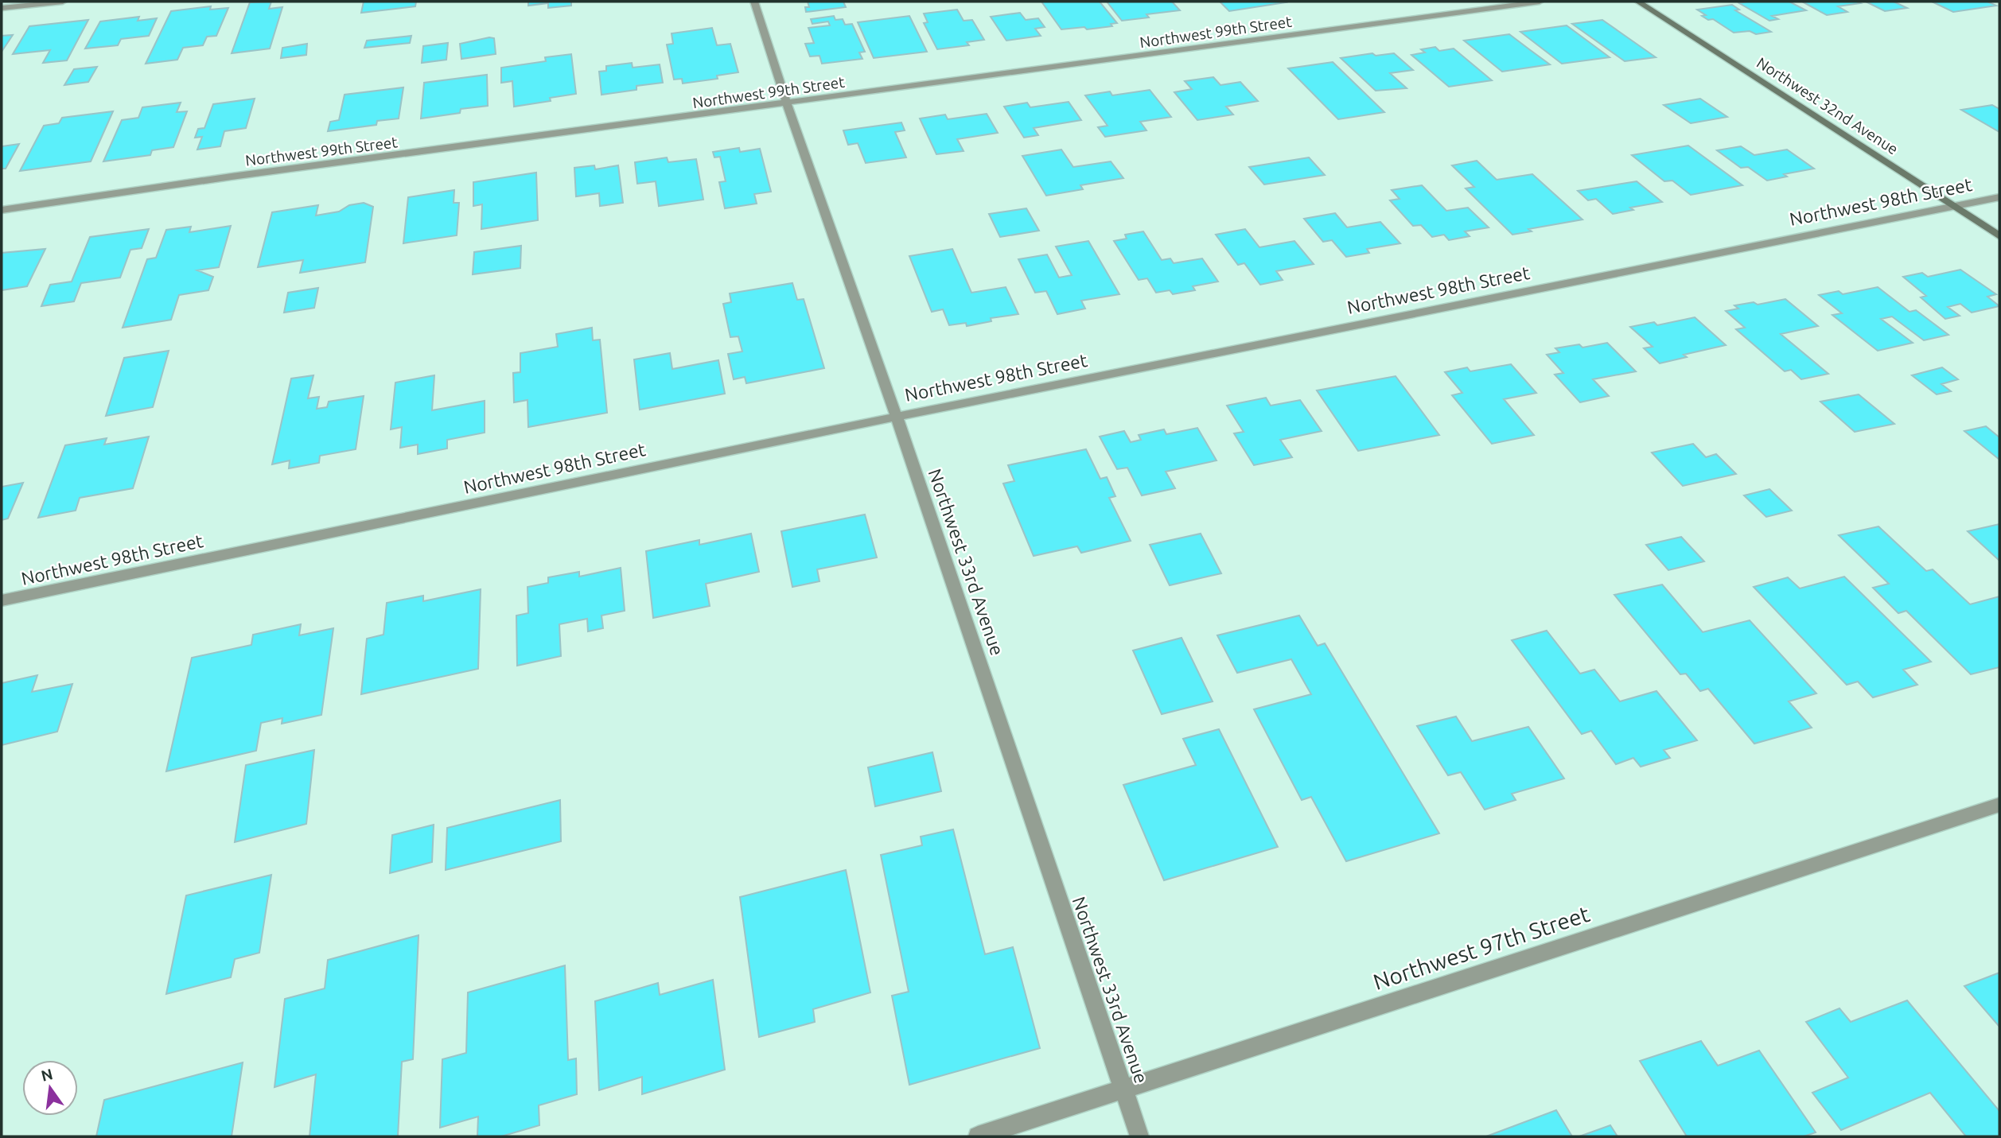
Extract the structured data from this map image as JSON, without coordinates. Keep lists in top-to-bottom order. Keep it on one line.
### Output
{"streets":{"main road":["Northwest 32nd Avenue"],"street":["Northwest 99th Street","Northwest 98th Street","Northwest 33rd Avenue","Northwest 97th Street"]},"crossings":[["Northwest 99th Street","Northwest 33rd Avenue"],["Northwest 32nd Avenue","Northwest 98th Street"],["Northwest 98th Street","Northwest 33rd Avenue"],["Northwest 33rd Avenue","Northwest 97th Street"]],"north":"top"}
